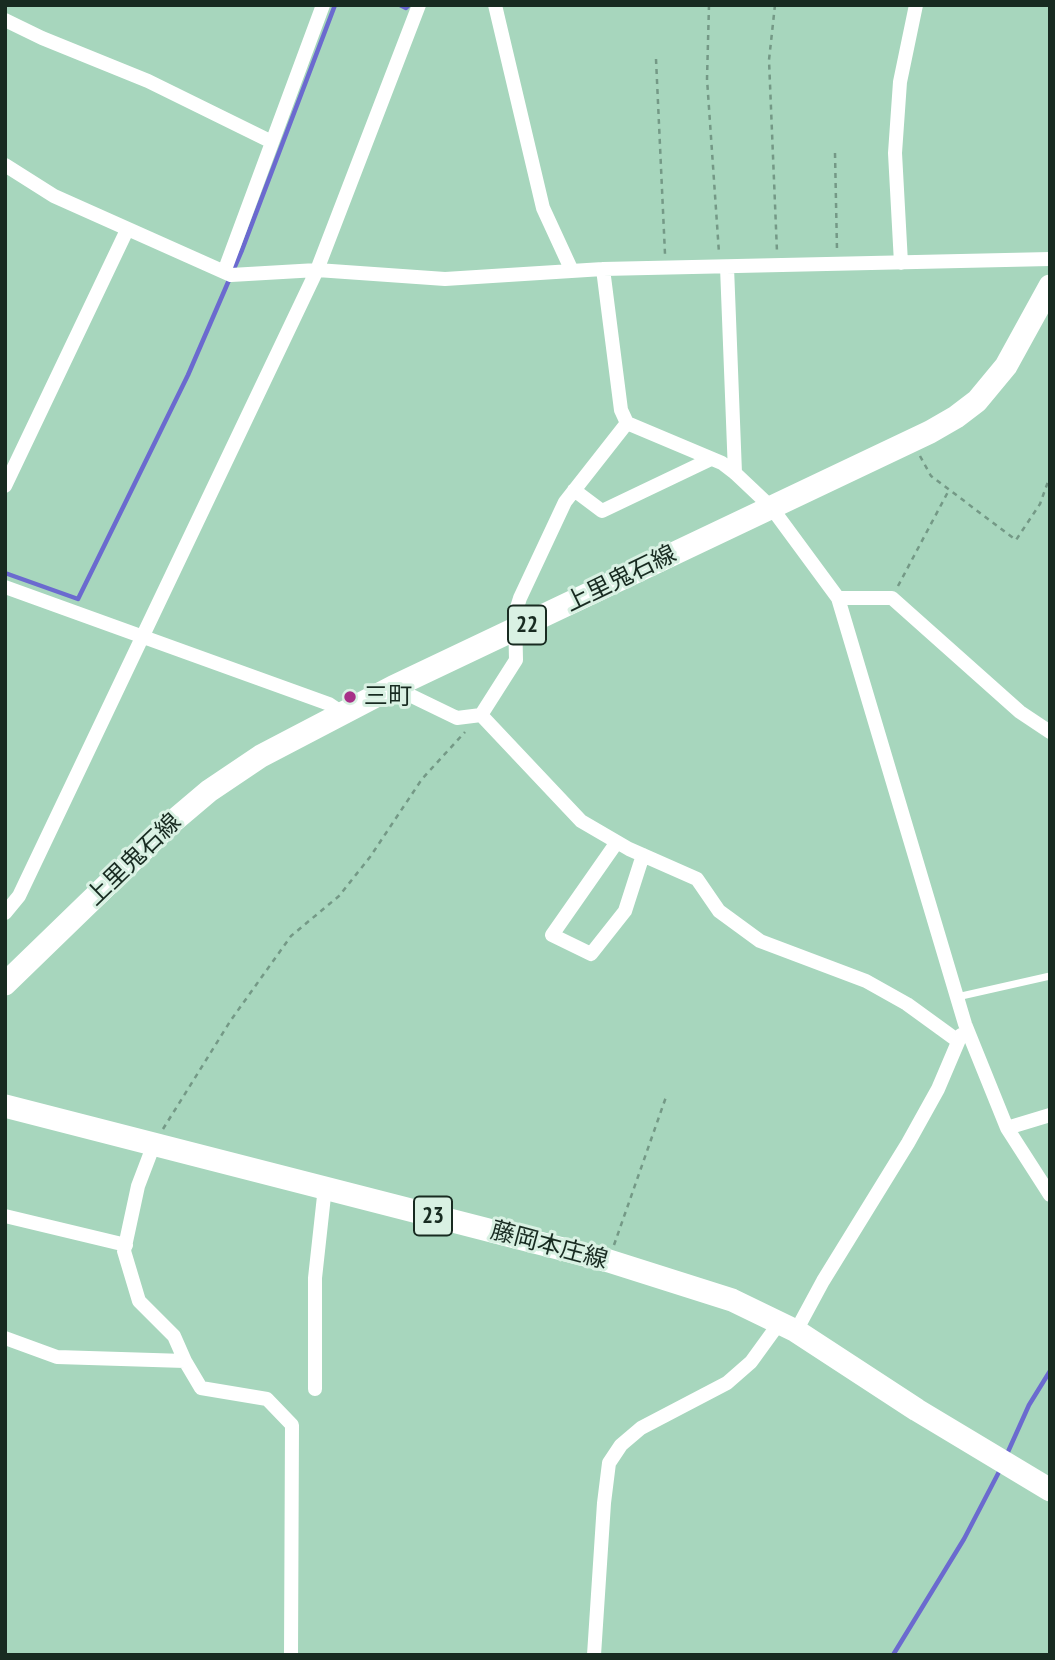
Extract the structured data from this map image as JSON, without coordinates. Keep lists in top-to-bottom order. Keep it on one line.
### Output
{"streets":{"main road":["上里鬼石線","22","23","藤岡本庄線"]},"places":["三町"]}
